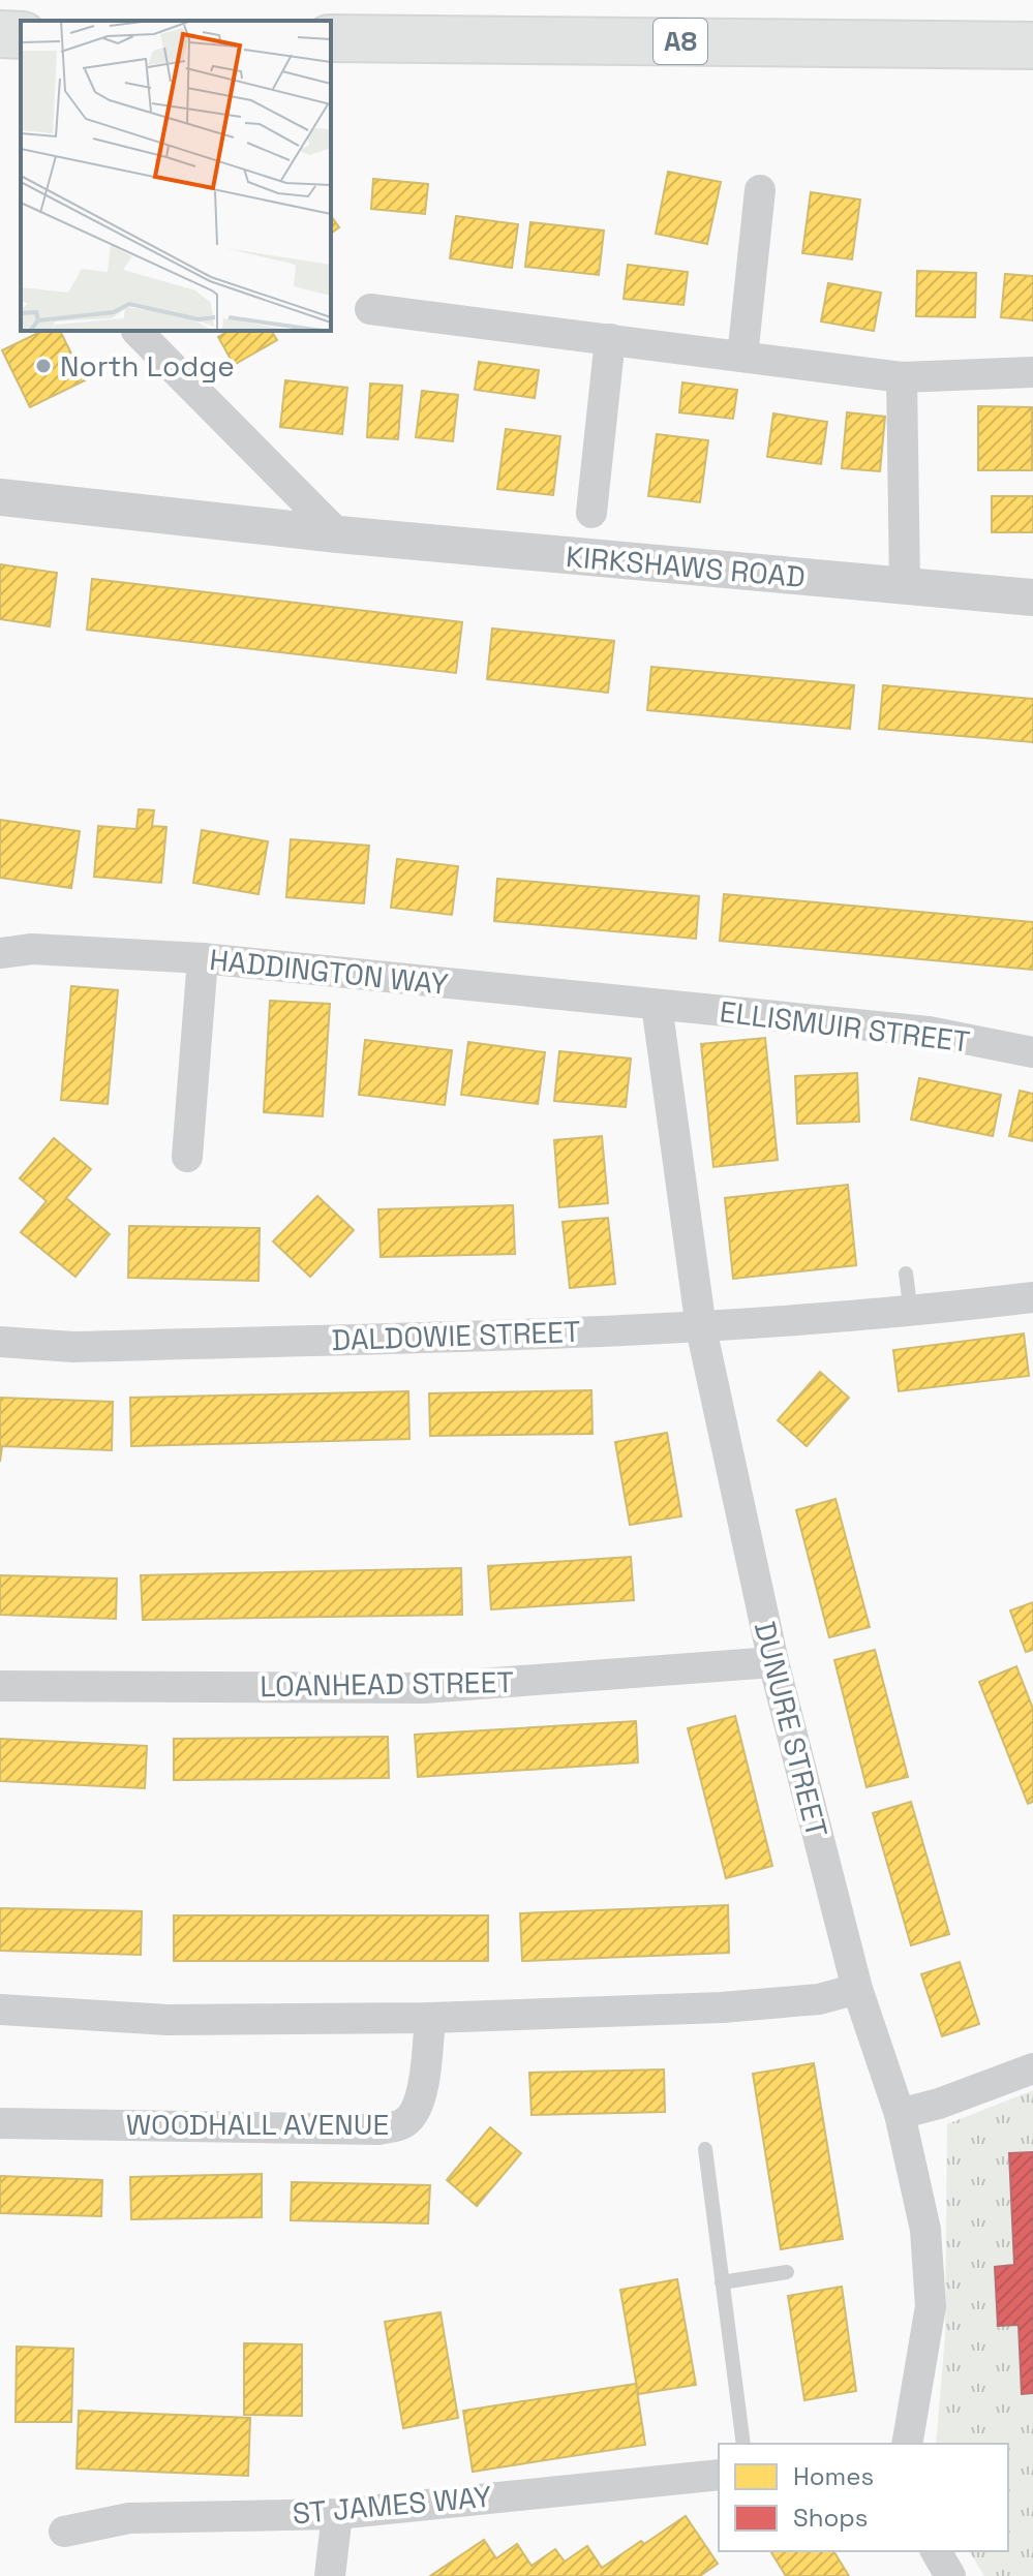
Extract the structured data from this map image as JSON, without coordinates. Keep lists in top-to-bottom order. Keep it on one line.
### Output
{"streets":{"highway":["A8"],"street":["KIRKSHAWS ROAD","HADDINGTON WAY","ELLISMUIR STREET","DALDOWIE STREET","LOANHEAD STREET","DUNURE STREET","WOODHALL AVENUE","ST JAMES WAY"]},"crossings":[["HADDINGTON WAY","ELLISMUIR STREET"],["HADDINGTON WAY","DUNURE STREET"],["ELLISMUIR STREET","DUNURE STREET"],["DALDOWIE STREET","DUNURE STREET"],["LOANHEAD STREET","DUNURE STREET"]],"places":["North Lodge"],"legend":["Homes","Shops"]}
